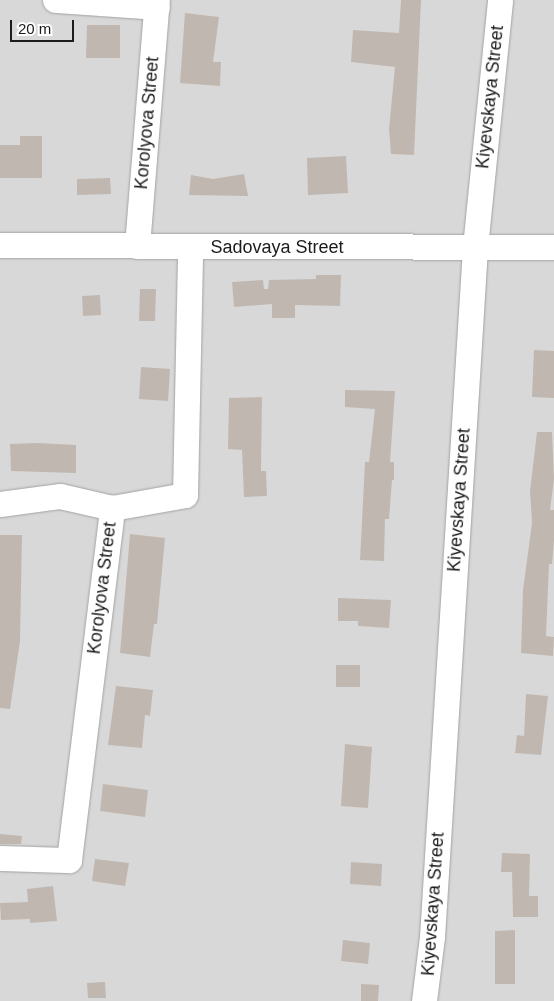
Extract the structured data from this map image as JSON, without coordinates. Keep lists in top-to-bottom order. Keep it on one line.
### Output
{"streets":{"street":["Kiyevskaya Street","Korolyova Street","Sadovaya Street"]},"crossings":[["Kiyevskaya Street","Sadovaya Street"],["Korolyova Street","Sadovaya Street"]],"scale_bar":"20 m"}
